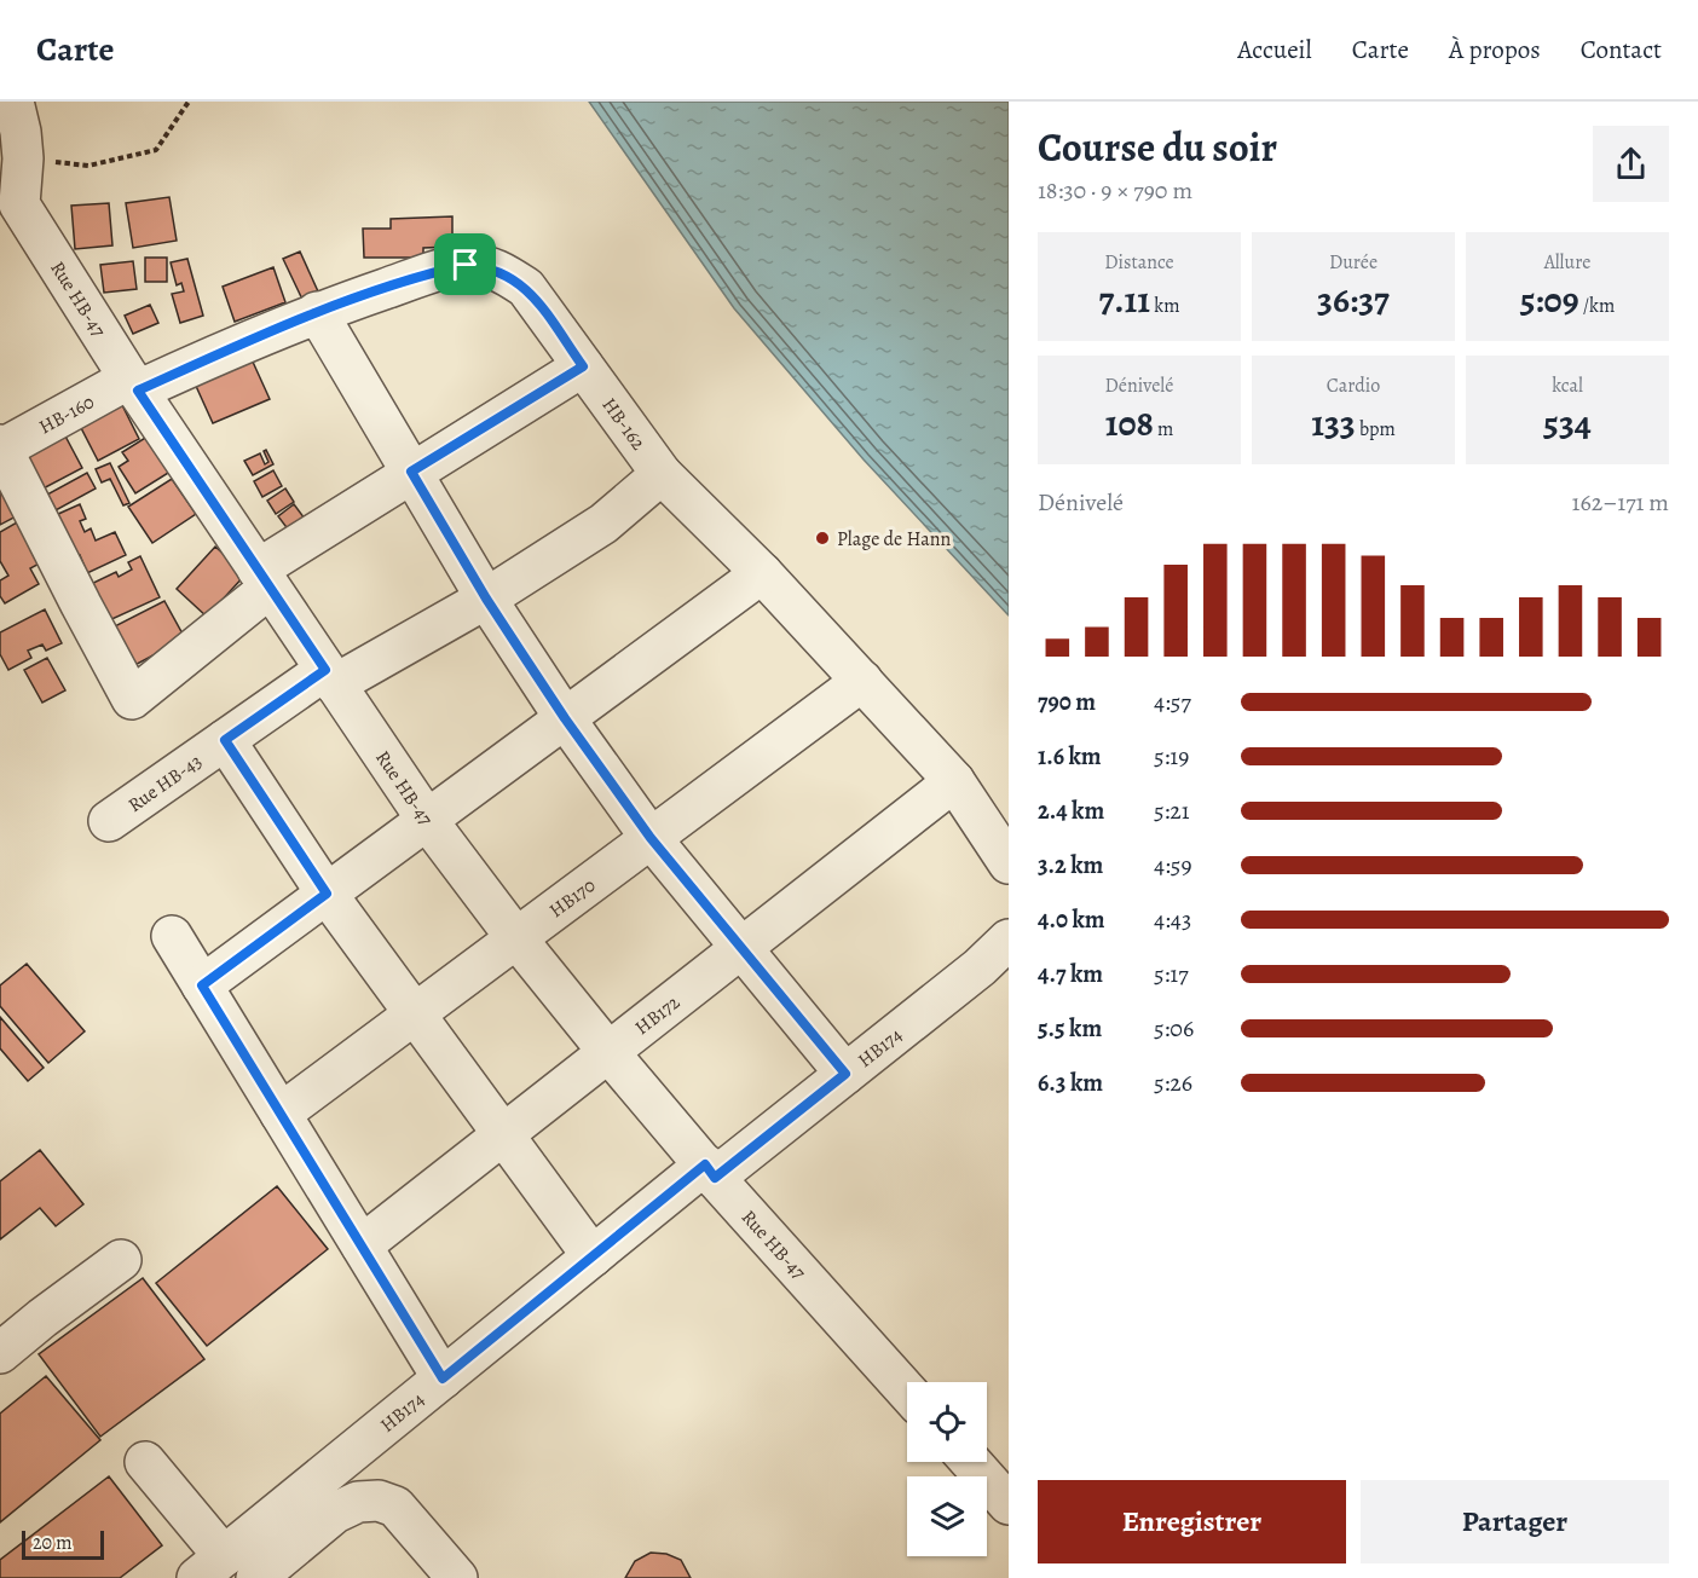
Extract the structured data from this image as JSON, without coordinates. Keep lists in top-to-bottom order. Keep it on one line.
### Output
{"streets":{"street":["Rue HB-47","HB-160","HB-162","Rue HB-43","HB170","HB172","HB174"]},"crossings":[["Rue HB-47","HB-160"],["Rue HB-47","HB-162"],["Rue HB-47","Rue HB-43"],["Rue HB-47","HB170"],["Rue HB-47","HB172"],["Rue HB-47","HB174"],["HB-160","HB-162"],["HB-162","Rue HB-43"],["HB-162","HB170"],["HB-162","HB172"]],"places":["Plage de Hann"],"scale_bar":"20 m","page":{"header":"Carte","nav":["Accueil","Carte","À propos","Contact"],"heading":["Course du soir","18:30 · 9 × 790 m"],"stats":[["Distance","7.11 km"],["Durée","36:37"],["Allure","5:09 /km"],["Dénivelé","108 m"],["Cardio","133 bpm"],["kcal","534"]],"chart":["Dénivelé","162–171 m"],"list":[{"name":"790 m","note":"4:57"},{"name":"1.6 km","note":"5:19"},{"name":"2.4 km","note":"5:21"},{"name":"3.2 km","note":"4:59"},{"name":"4.0 km","note":"4:43"},{"name":"4.7 km","note":"5:17"},{"name":"5.5 km","note":"5:06"},{"name":"6.3 km","note":"5:26"}],"buttons":["Enregistrer","Partager"],"scale":"20 m"}}
